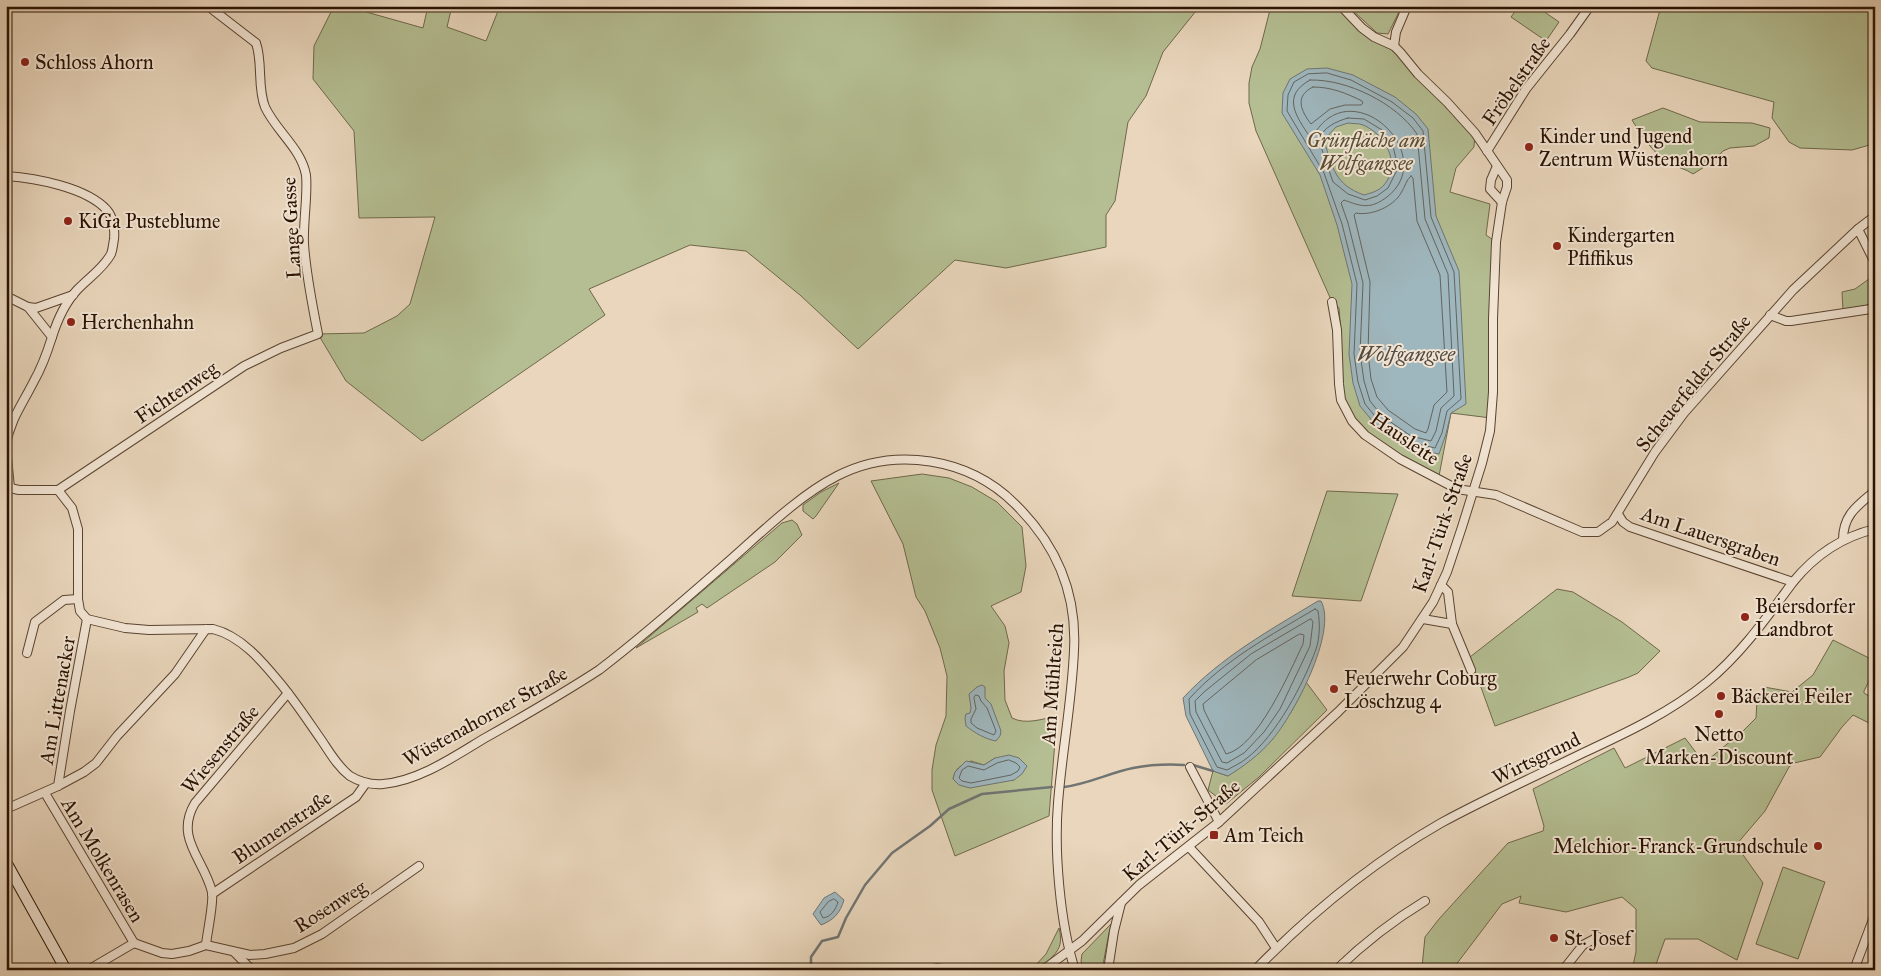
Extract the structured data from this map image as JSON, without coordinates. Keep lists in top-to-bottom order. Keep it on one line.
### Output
{"streets":{"street":["Fröbelstraße","Lange Gasse","Scheuerfelder Straße","Fichtenweg","Hausleite","Karl-Türk-Straße","Am Lauersgraben","Am Mühlteich","Am Littenacker","Wüstenahorner Straße","Wiesenstraße","Wirtsgrund","Blumenstraße","Am Molkenrasen","Rosenweg"]},"crossings":[["Fröbelstraße","Karl-Türk-Straße"],["Lange Gasse","Fichtenweg"],["Scheuerfelder Straße","Hausleite"],["Scheuerfelder Straße","Karl-Türk-Straße"],["Scheuerfelder Straße","Am Lauersgraben"],["Hausleite","Karl-Türk-Straße"],["Karl-Türk-Straße","Am Mühlteich"],["Am Lauersgraben","Wirtsgrund"],["Am Mühlteich","Wüstenahorner Straße"],["Wüstenahorner Straße","Blumenstraße"],["Wiesenstraße","Blumenstraße"],["Wiesenstraße","Rosenweg"]],"water":["Wolfgangsee"],"parks":["Grünfläche am Wolfgangsee"],"places":{"other":["Schloss Ahorn","Kinder und Jugend Zentrum Wüstenahorn","KiGa Pusteblume","Kindergarten Pfiffikus","Herchenhahn","Beiersdorfer Landbrot","Feuerwehr Coburg Löschzug 4","Bäckerei Feiler","Netto Marken-Discount","Melchior-Franck-Grundschule","St. Josef"],"transit":["Am Teich"]}}
